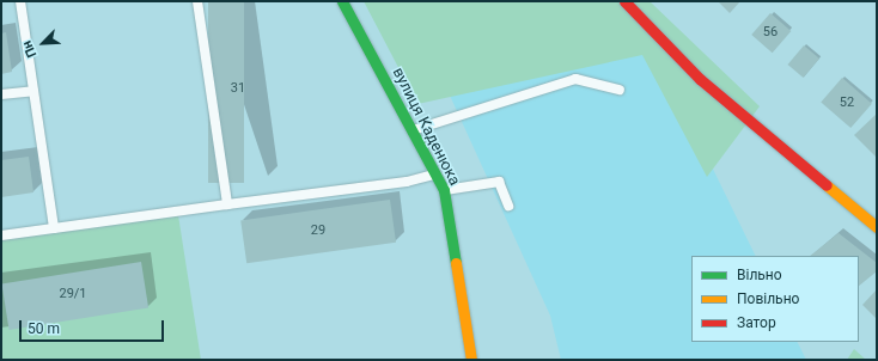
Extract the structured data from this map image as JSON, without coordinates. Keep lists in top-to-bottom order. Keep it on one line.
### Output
{"streets":{"street":["вулиця Каденюка"]},"house_numbers":["56","31","52","29","29/1"],"legend":["Вільно","Повільно","Затор"],"scale_bar":"50 m","north":"bottom left"}
